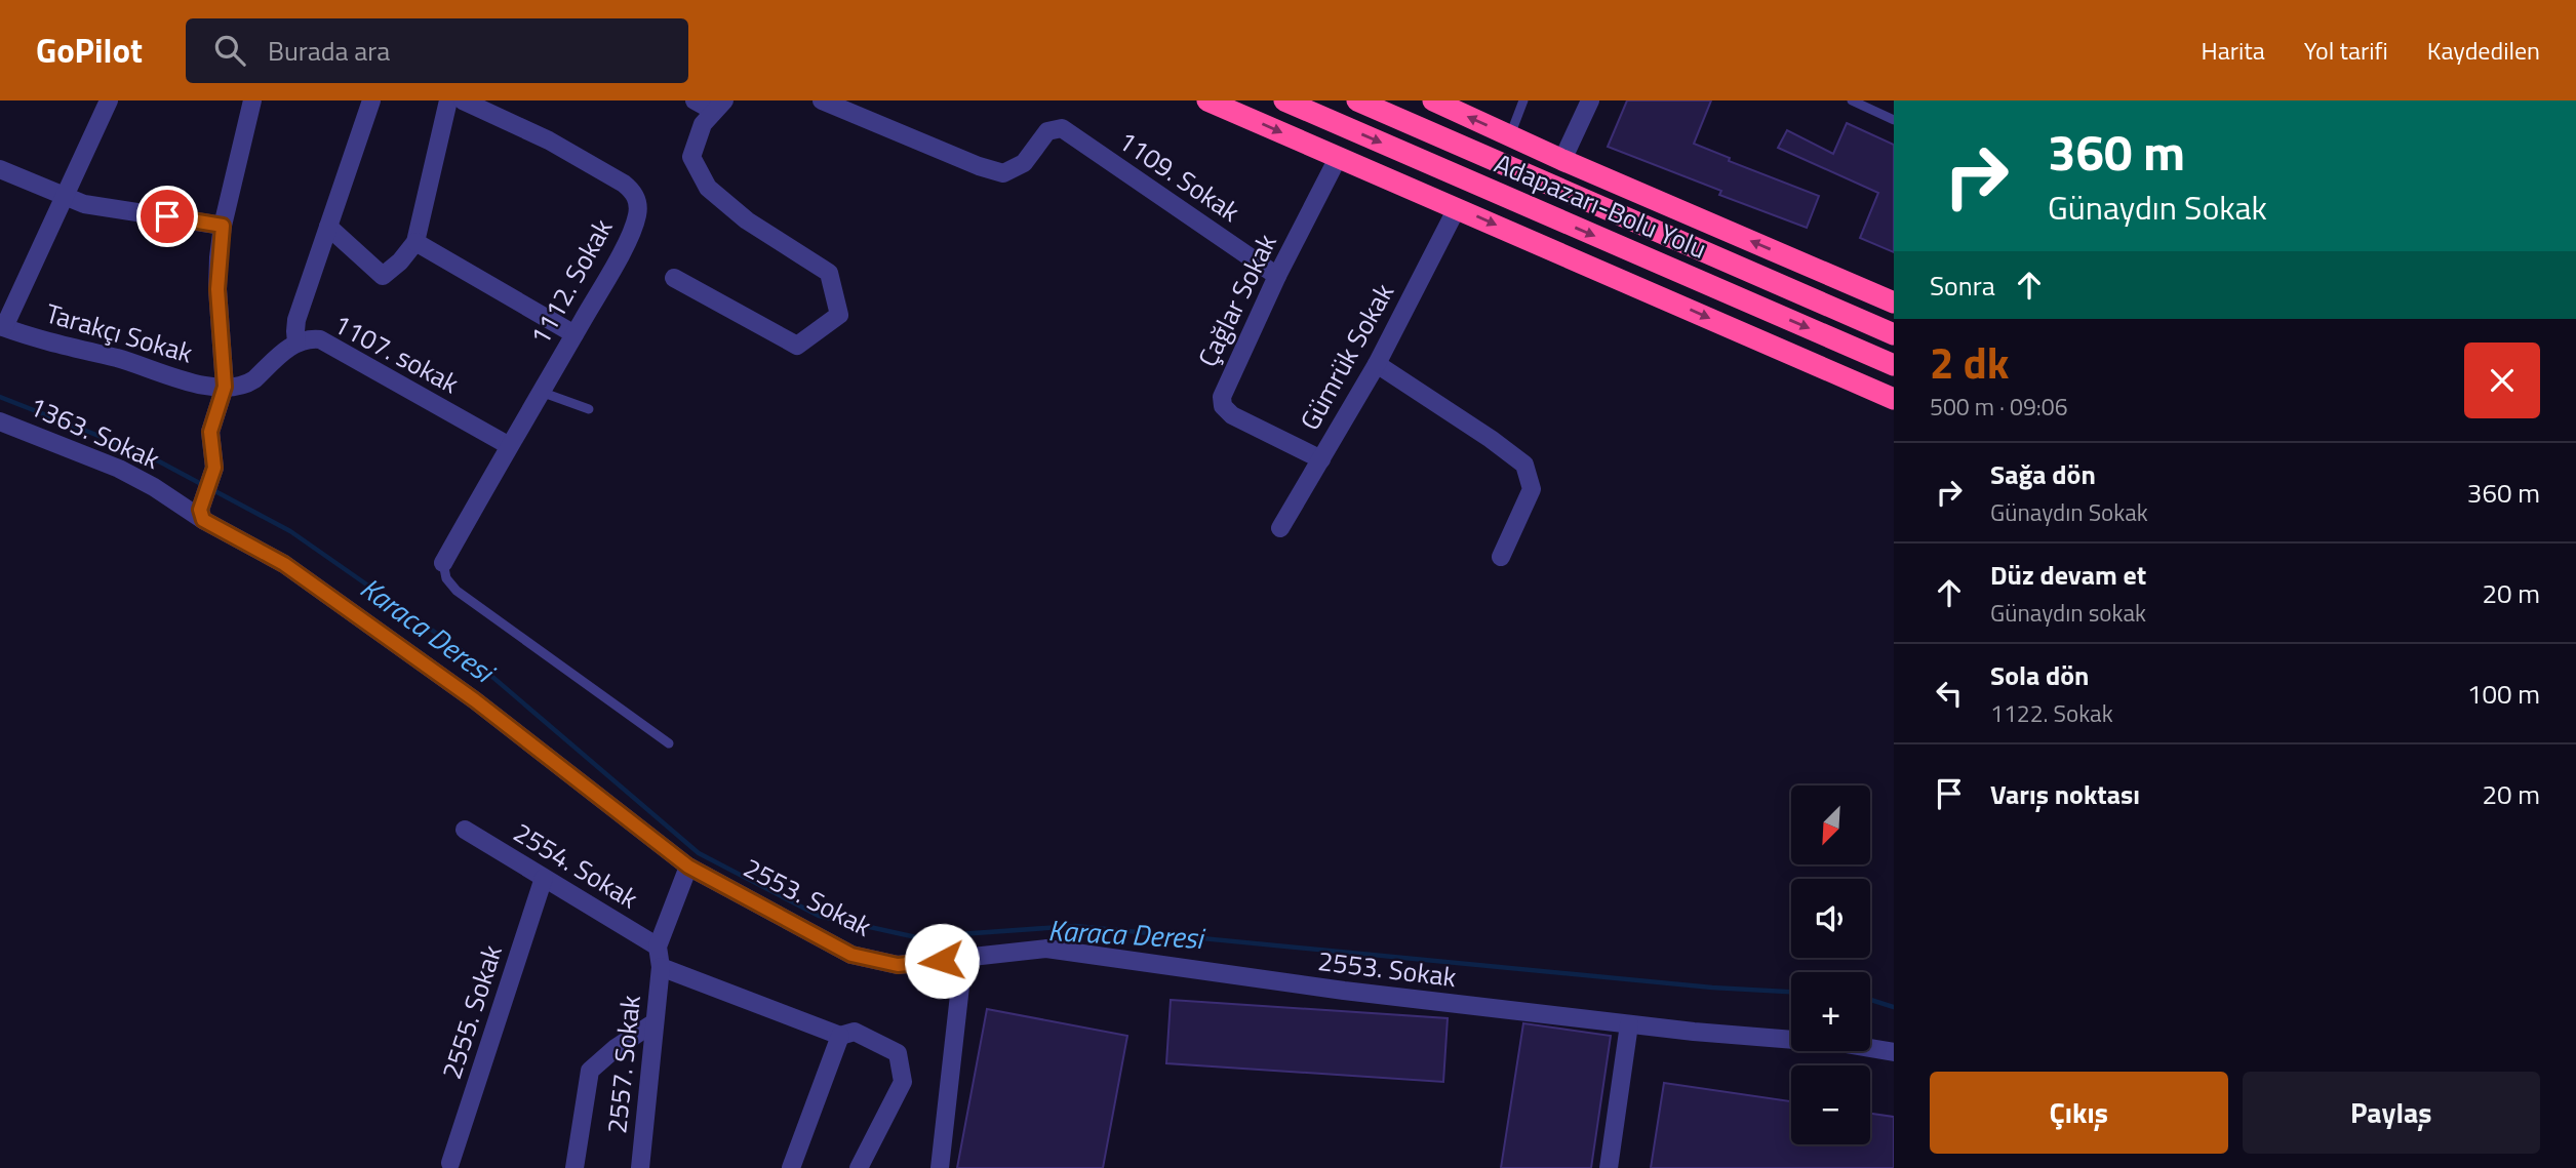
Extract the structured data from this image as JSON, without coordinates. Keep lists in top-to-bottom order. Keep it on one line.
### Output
{"streets":{"highway":["Adapazarı-Bolu Yolu"],"street":["1109. Sokak","1112. Sokak","Çağlar Sokak","Tarakçı Sokak","1107. sokak","Gümrük Sokak","1363. Sokak","2554. Sokak","2553. Sokak","2555. Sokak","2557. Sokak"]},"crossings":[["1109. Sokak","Çağlar Sokak"],["1112. Sokak","1107. sokak"],["Çağlar Sokak","Gümrük Sokak"],["Tarakçı Sokak","1107. sokak"],["1363. Sokak","2553. Sokak"],["2554. Sokak","2553. Sokak"],["2554. Sokak","2555. Sokak"],["2554. Sokak","2557. Sokak"]],"water":["Karaca Deresi"],"north":"bottom left","page":{"header":"GoPilot","search":"Burada ara","nav":["Harita","Yol tarifi","Kaydedilen"],"turn":["360 m","Günaydın Sokak"],"then":"Sonra","heading":["2 dk","500 m · 09:06"],"list":[{"name":"Sağa dön","note":"Günaydın Sokak","value":"360 m"},{"name":"Düz devam et","note":"Günaydın sokak","value":"20 m"},{"name":"Sola dön","note":"1122. Sokak","value":"100 m"},{"name":"Varış noktası","value":"20 m"}],"map_buttons":["+","−"],"buttons":["Çıkış","Paylaş"]}}
